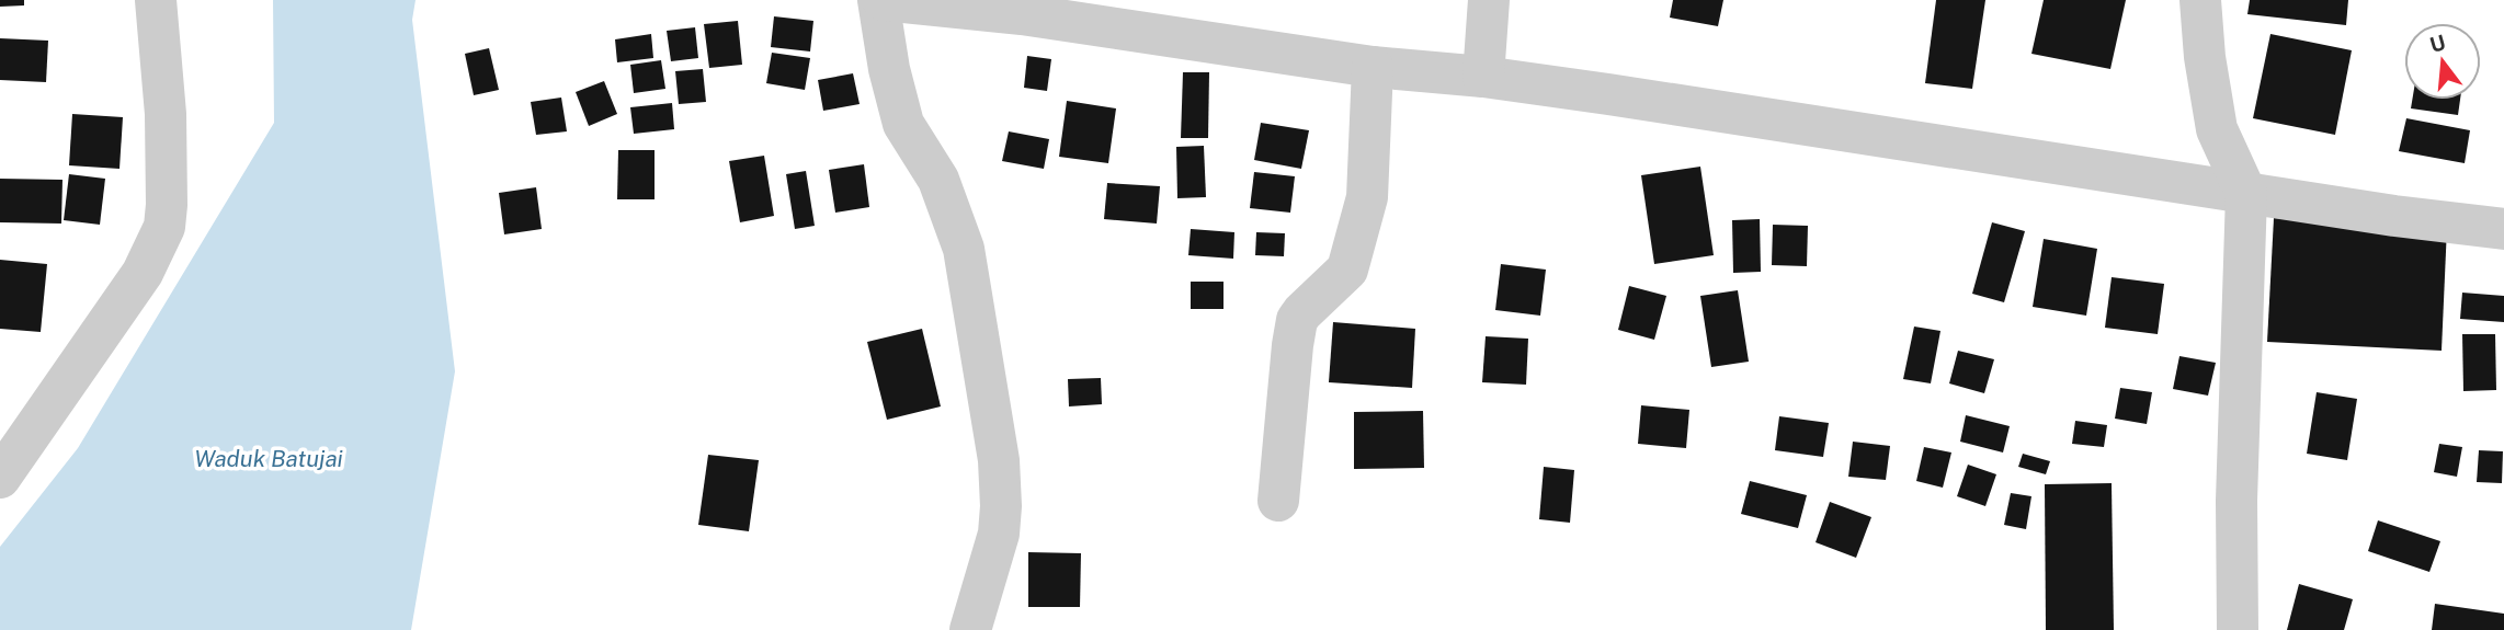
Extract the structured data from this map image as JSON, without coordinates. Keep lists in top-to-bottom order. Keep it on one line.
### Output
{"water":["Waduk Batujai"],"north":"top"}
